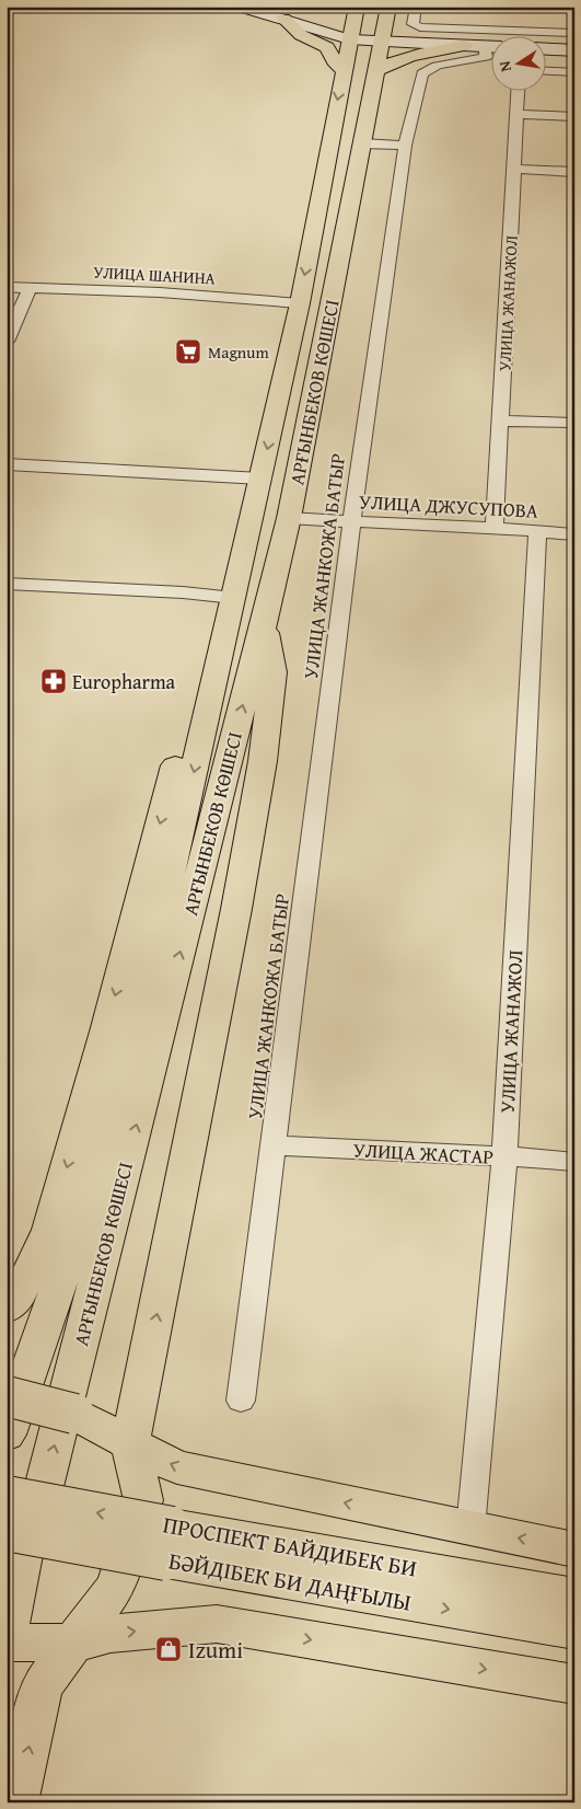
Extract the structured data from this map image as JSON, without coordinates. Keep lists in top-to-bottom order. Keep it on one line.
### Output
{"streets":{"main road":["АРҒЫНБЕКОВ КӨШЕСІ","ПРОСПЕКТ БАЙДИБЕК БИ","БӘЙДІБЕК БИ ДАҢҒЫЛЫ"],"street":["УЛИЦА ШАНИНА","УЛИЦА ЖАНАЖОЛ","УЛИЦА ДЖУСУПОВА","УЛИЦА ЖАНКОЖА БАТЫР","УЛИЦА ЖАСТАР"]},"crossings":[["УЛИЦА ШАНИНА","АРҒЫНБЕКОВ КӨШЕСІ"],["УЛИЦА ЖАНАЖОЛ","УЛИЦА ДЖУСУПОВА"],["УЛИЦА ЖАНАЖОЛ","УЛИЦА ЖАСТАР"],["АРҒЫНБЕКОВ КӨШЕСІ","УЛИЦА ДЖУСУПОВА"],["УЛИЦА ДЖУСУПОВА","УЛИЦА ЖАНКОЖА БАТЫР"],["УЛИЦА ЖАНКОЖА БАТЫР","УЛИЦА ЖАСТАР"],["ПРОСПЕКТ БАЙДИБЕК БИ","БӘЙДІБЕК БИ ДАҢҒЫЛЫ"]],"places":{"supermarket":["Magnum"],"pharmacy":["Europharma"],"shop":["Izumi"]},"north":"left"}
